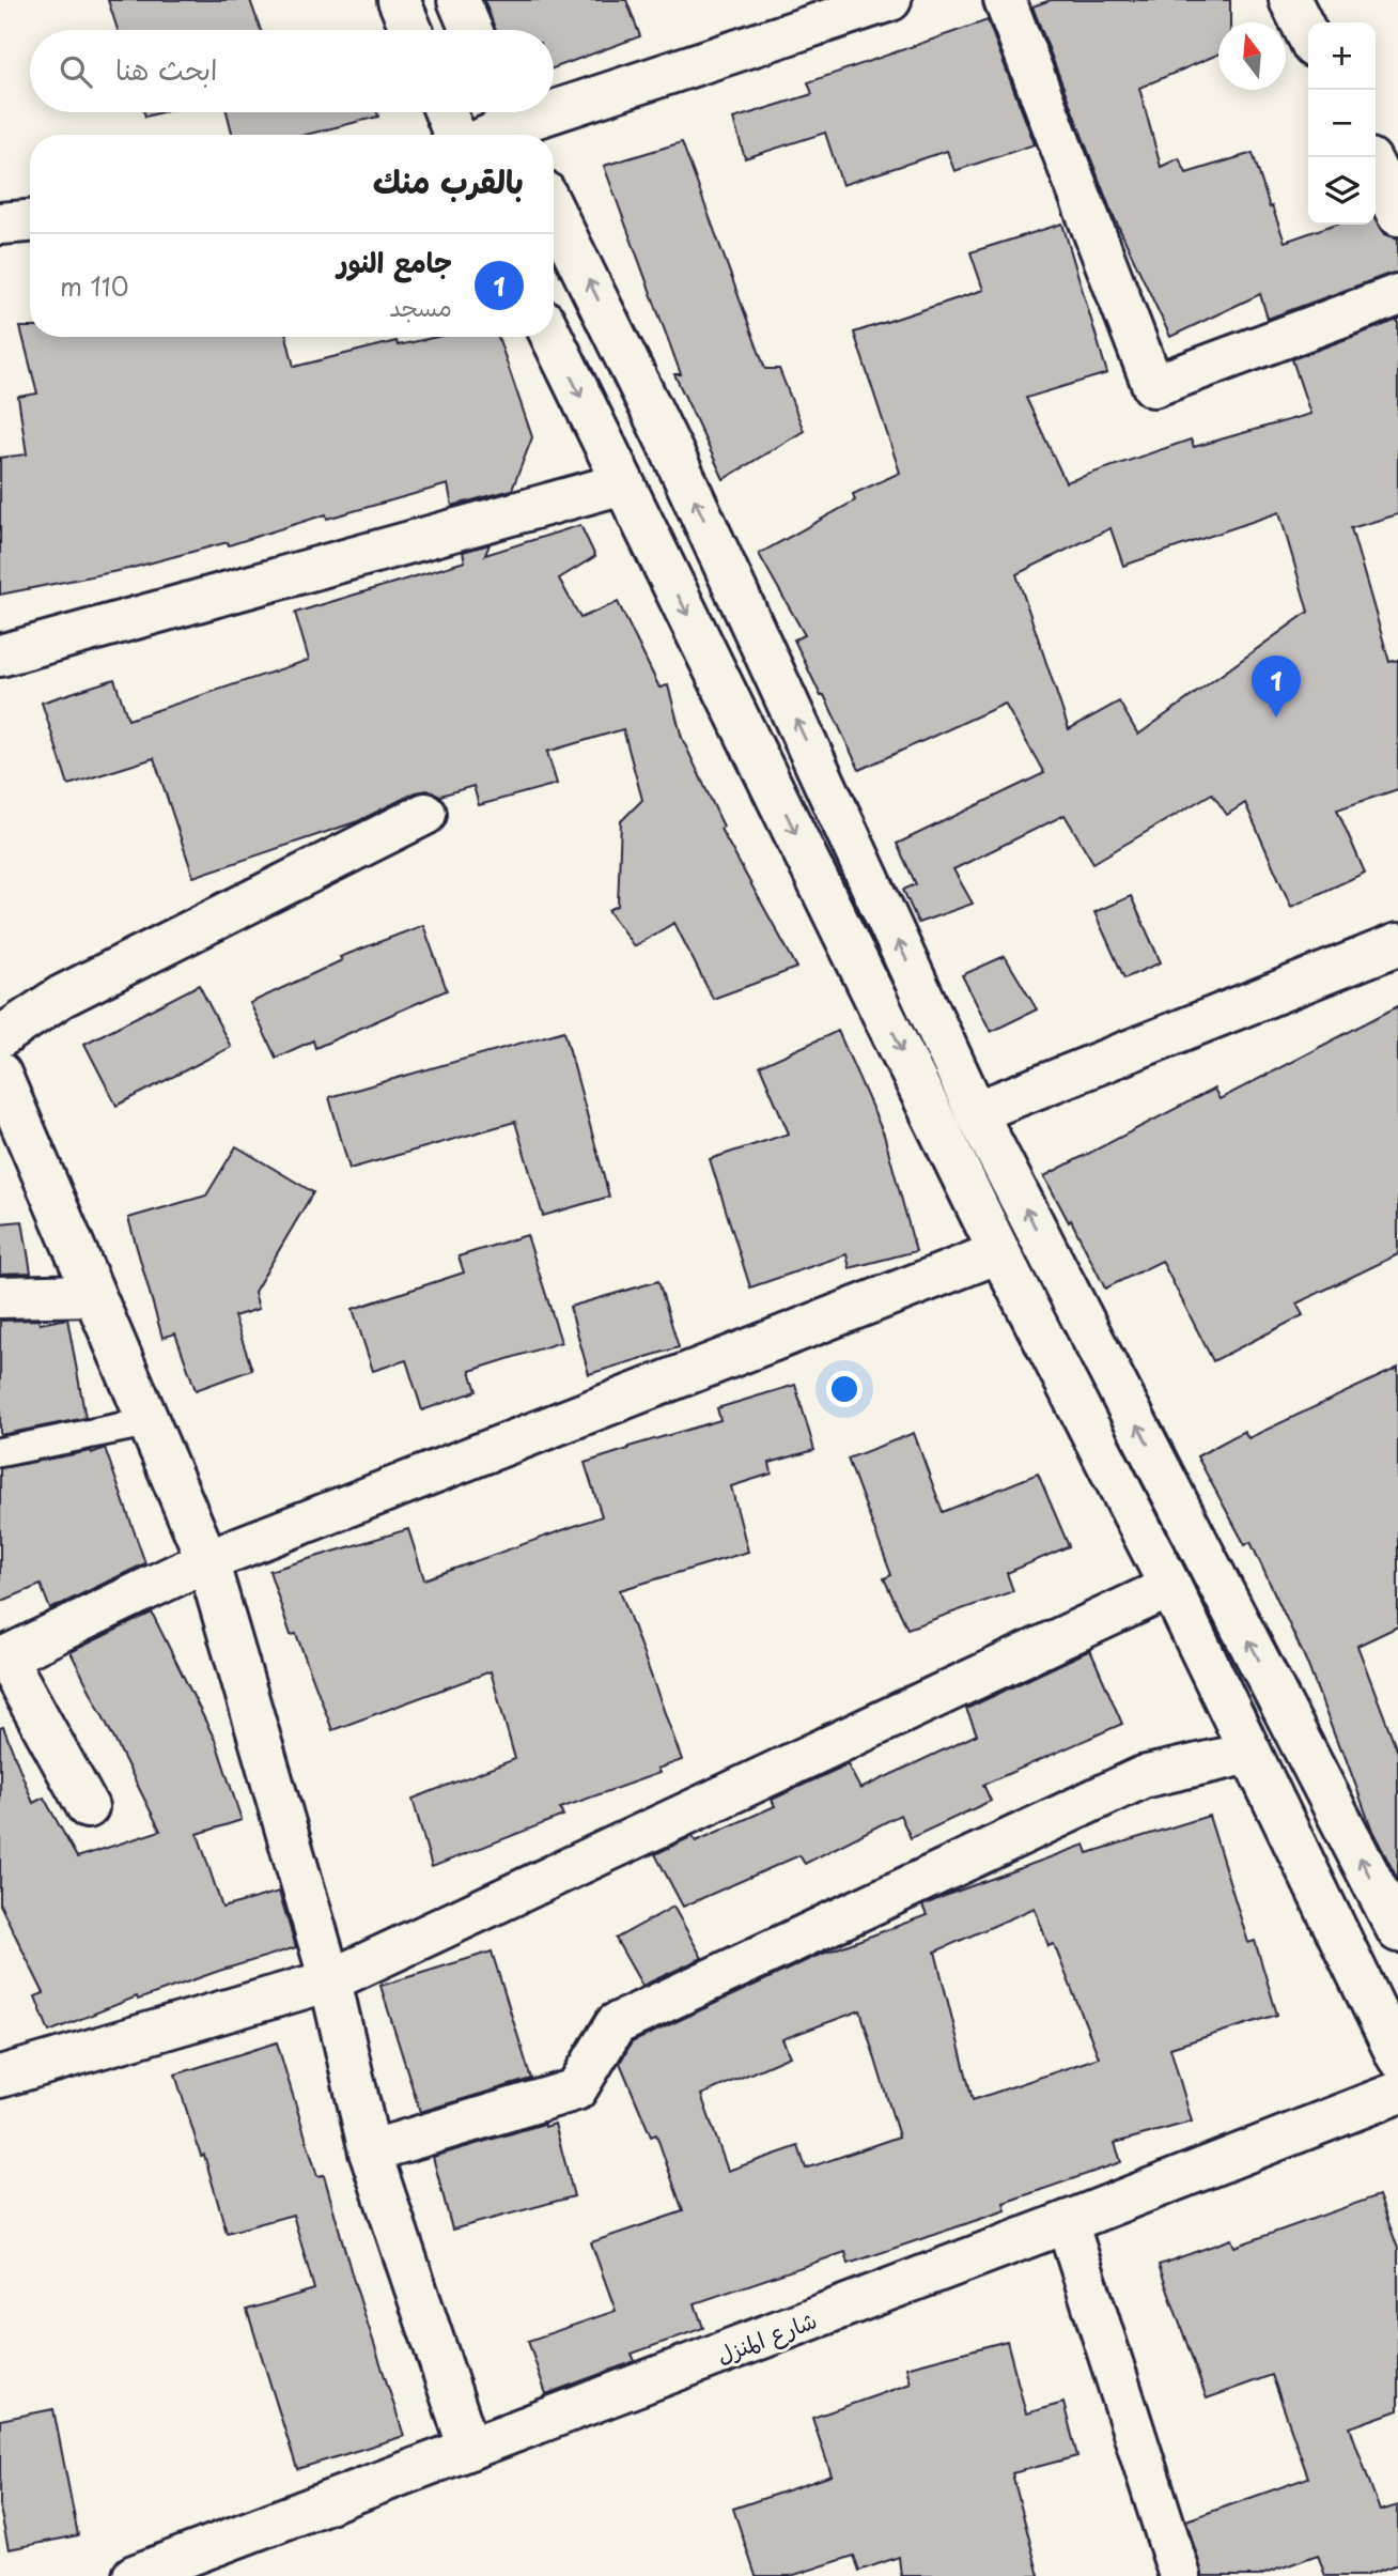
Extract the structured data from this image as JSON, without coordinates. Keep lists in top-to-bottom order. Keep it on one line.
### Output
{"streets":{"street":["شارع المنزل"]},"north":"top","page":{"map_buttons":["+","−"],"search":"ابحث هنا","heading":"بالقرب منك","list":[{"mark":"1","name":"جامع النور","note":"مسجد","value":"110 m"}],"pins":"1"}}
